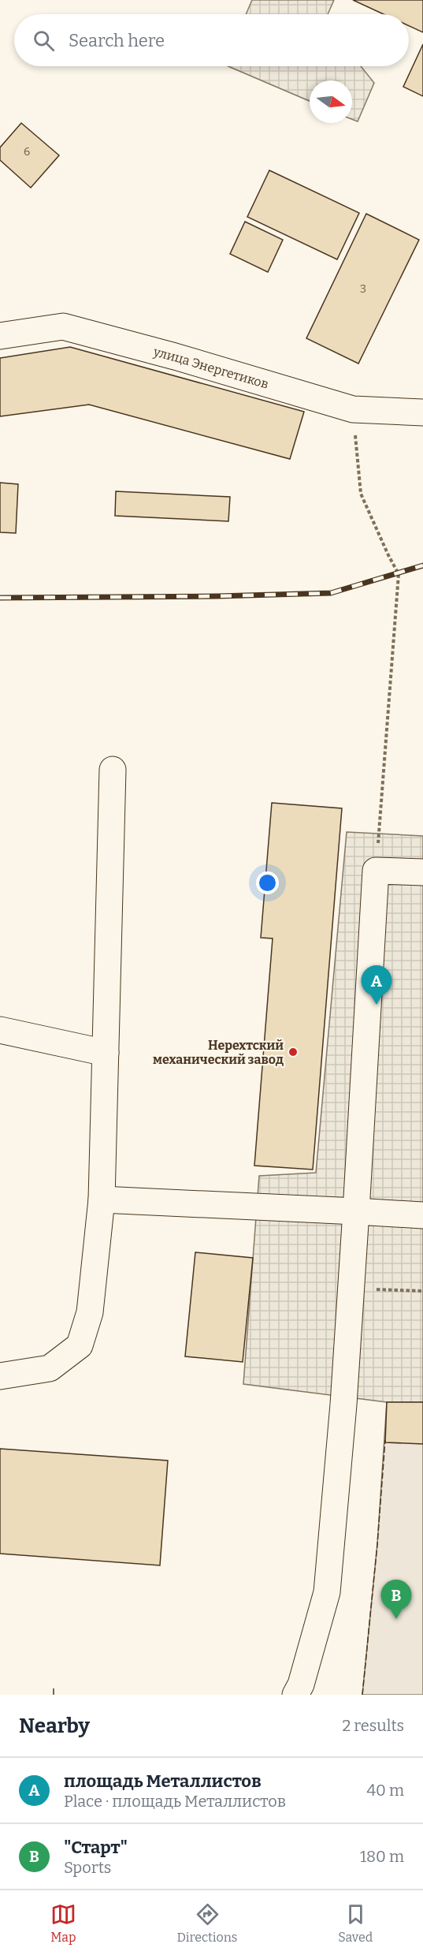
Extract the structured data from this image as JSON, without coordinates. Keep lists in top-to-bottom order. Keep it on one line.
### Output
{"streets":{"street":["улица Энергетиков"]},"places":["Нерехтский механический завод"],"house_numbers":["6","3"],"north":"right","page":{"search":"Search here","pins":["A","B"],"heading":["Nearby","2 results"],"list":[{"mark":"A","name":"площадь Металлистов","note":"Place · площадь Металлистов","value":"40 m"},{"mark":"B","name":"\"Старт\"","note":"Sports","value":"180 m"}],"nav":["Map","Directions","Saved"]}}
